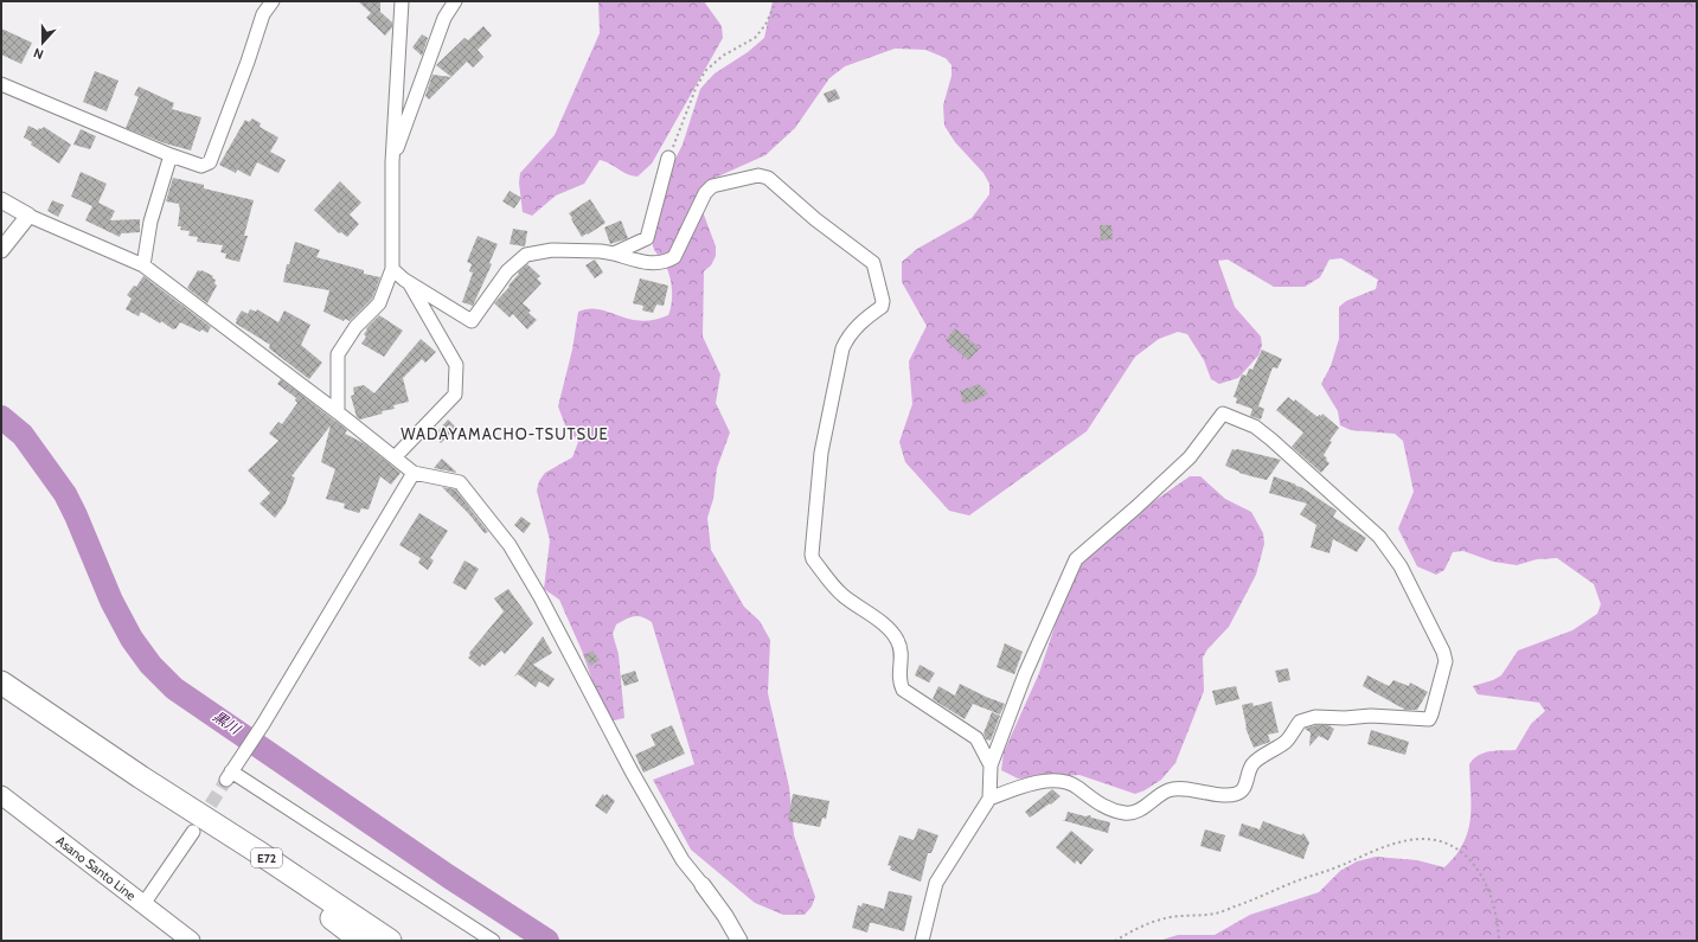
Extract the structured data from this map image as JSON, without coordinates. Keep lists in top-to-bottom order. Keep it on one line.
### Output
{"streets":{"highway":["E72"],"main road":["Asano Santo Line"]},"districts":["WADAYAMACHO-TSUTSUE"],"water":["黒川"],"north":"bottom"}
